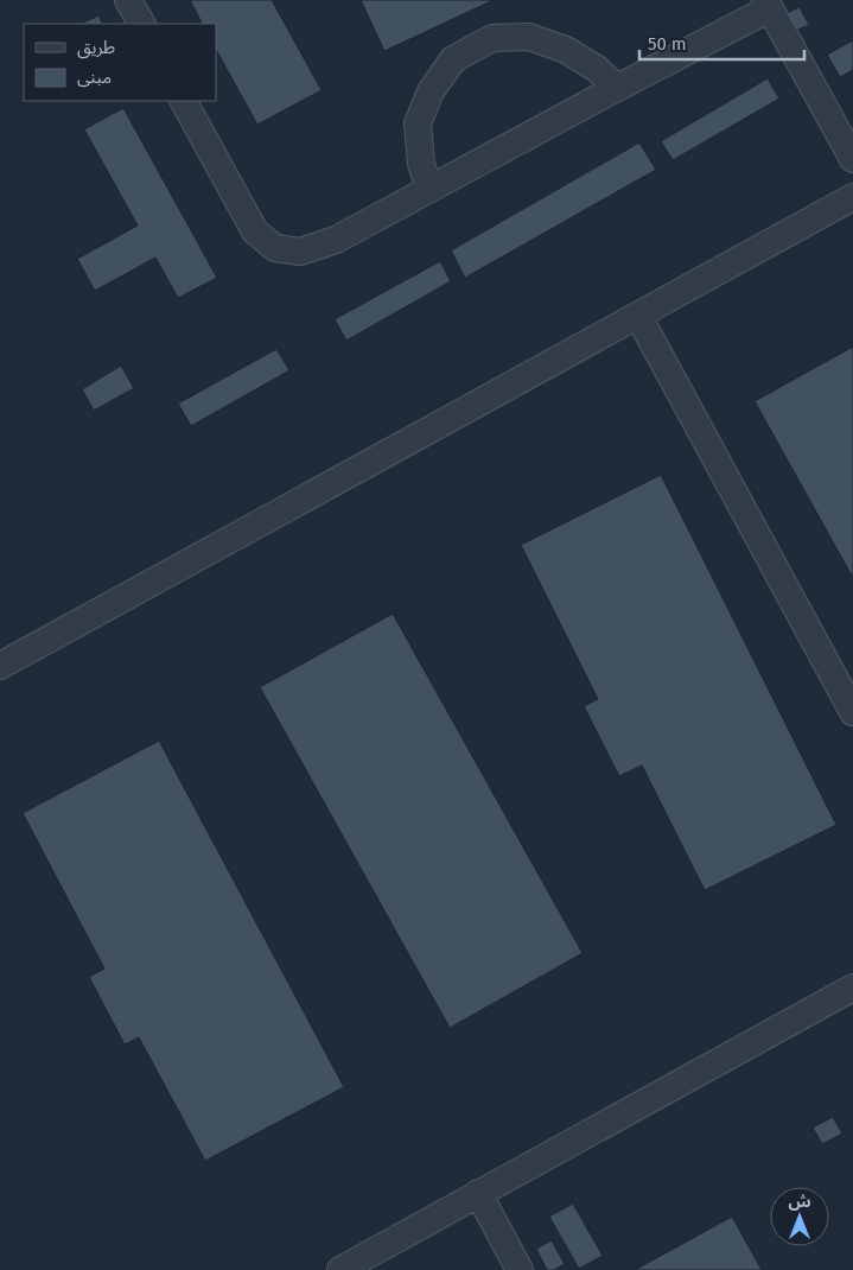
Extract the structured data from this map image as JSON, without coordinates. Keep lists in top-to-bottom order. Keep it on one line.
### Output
{"legend":["طريق","مبنى"],"scale_bar":"50 m","north":"top"}
